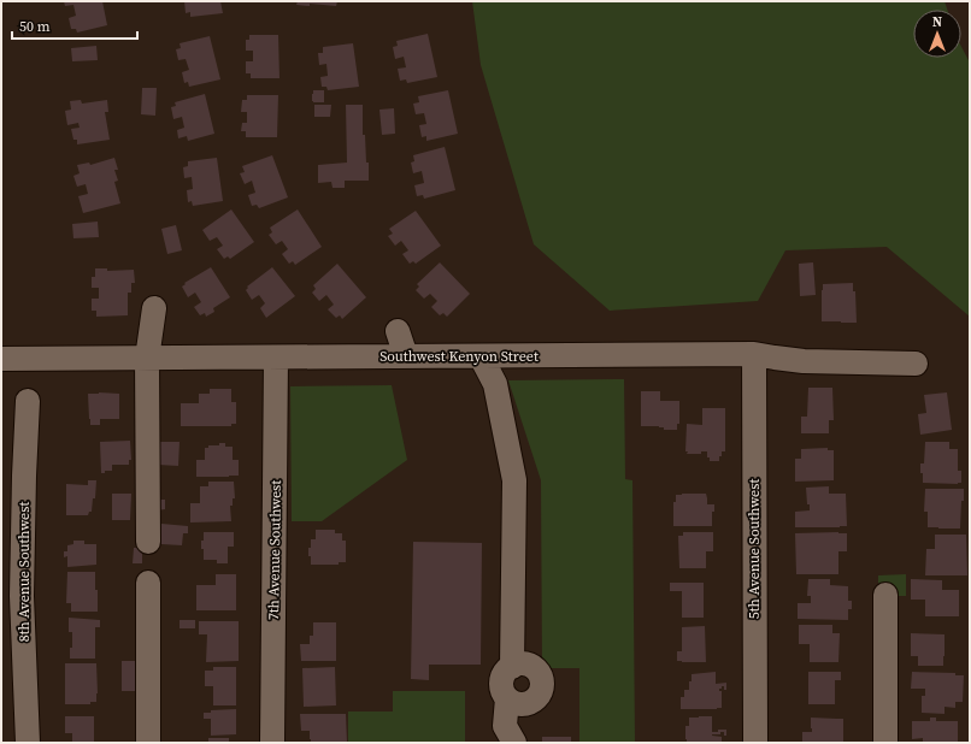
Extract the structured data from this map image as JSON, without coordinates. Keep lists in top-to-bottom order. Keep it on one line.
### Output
{"streets":{"street":["Southwest Kenyon Street","5th Avenue Southwest","7th Avenue Southwest","8th Avenue Southwest"]},"crossings":[["Southwest Kenyon Street","5th Avenue Southwest"],["Southwest Kenyon Street","7th Avenue Southwest"]],"scale_bar":"50 m","north":"top"}
